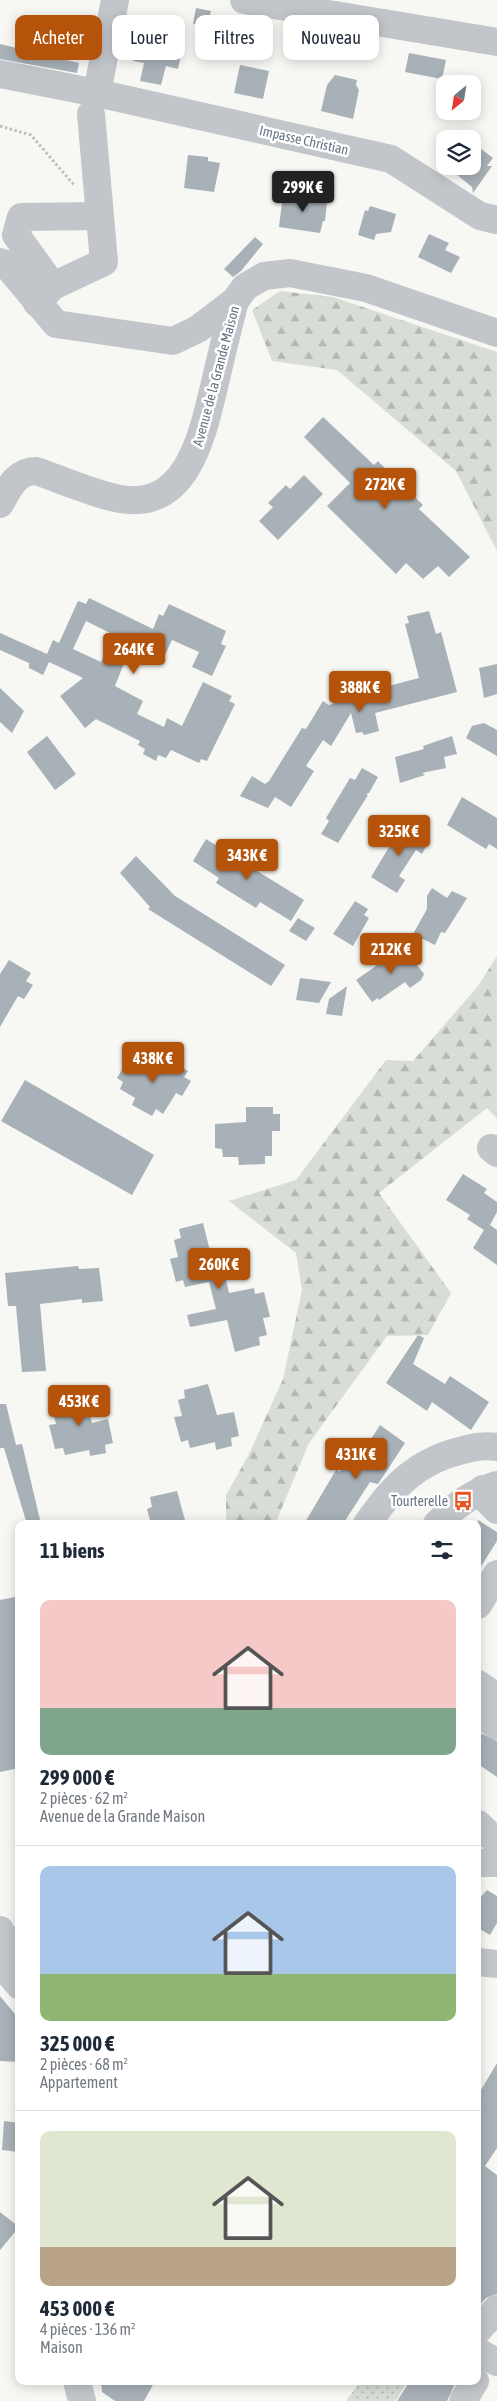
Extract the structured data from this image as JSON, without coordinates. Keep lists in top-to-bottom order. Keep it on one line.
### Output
{"streets":{"street":["Impasse Christian","Avenue de la Grande Maison"]},"places":{"bus stop":["Tourterelle"]},"north":"bottom left","page":{"chip":["Acheter","Louer","Filtres","Nouveau"],"price":["299K €","272K €","264K €","388K €","325K €","343K €","212K €","438K €","260K €","453K €","431K €"],"heading":"11 biens","list":[{"name":"299 000 €","note":"2 pièces · 62 m² · Avenue de la Grande Maison"},{"name":"325 000 €","note":"2 pièces · 68 m² · Appartement"},{"name":"453 000 €","note":"4 pièces · 136 m² · Maison"}]}}
